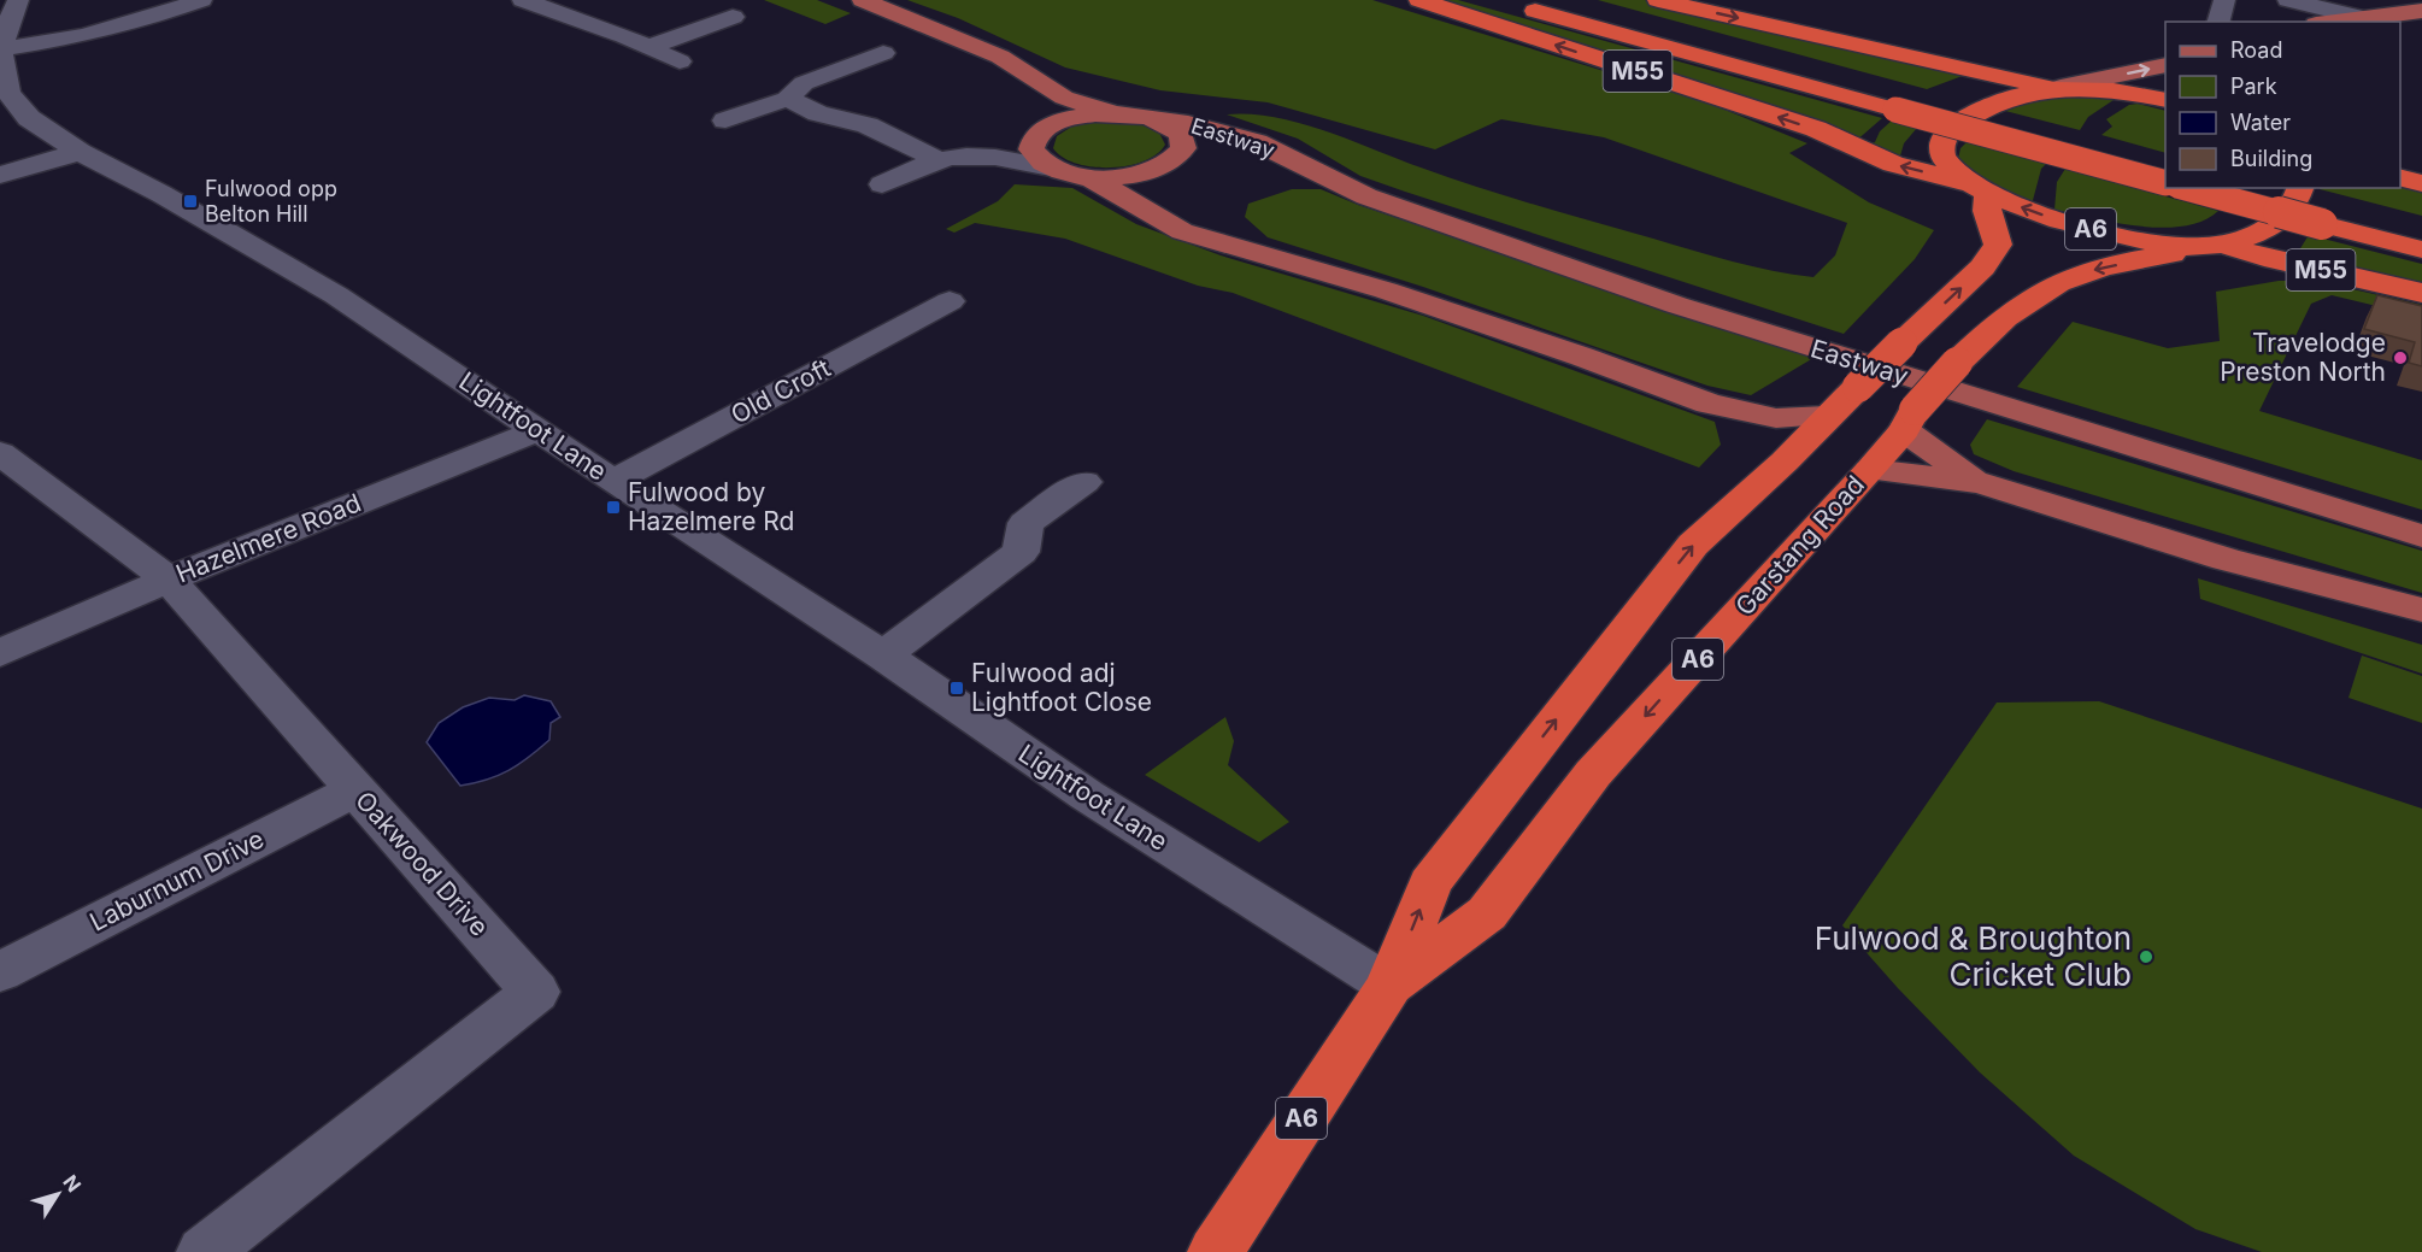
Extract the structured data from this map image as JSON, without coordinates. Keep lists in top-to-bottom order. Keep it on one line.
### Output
{"streets":{"highway":["M55","A6","Garstang Road"],"main road":["Eastway"],"street":["Old Croft","Lightfoot Lane","Hazelmere Road","Oakwood Drive","Laburnum Drive"]},"crossings":[["M55","A6"],["M55","Garstang Road"],["A6","Garstang Road"],["Old Croft","Lightfoot Lane"],["Lightfoot Lane","Hazelmere Road"],["Lightfoot Lane","Garstang Road"],["Hazelmere Road","Oakwood Drive"],["Oakwood Drive","Laburnum Drive"]],"places":{"transit":["Fulwood opp Belton Hill","Fulwood by Hazelmere Rd","Fulwood adj Lightfoot Close"],"other":["Travelodge Preston North","Fulwood & Broughton Cricket Club"]},"legend":["Road","Park","Water","Building"],"north":"top right"}
